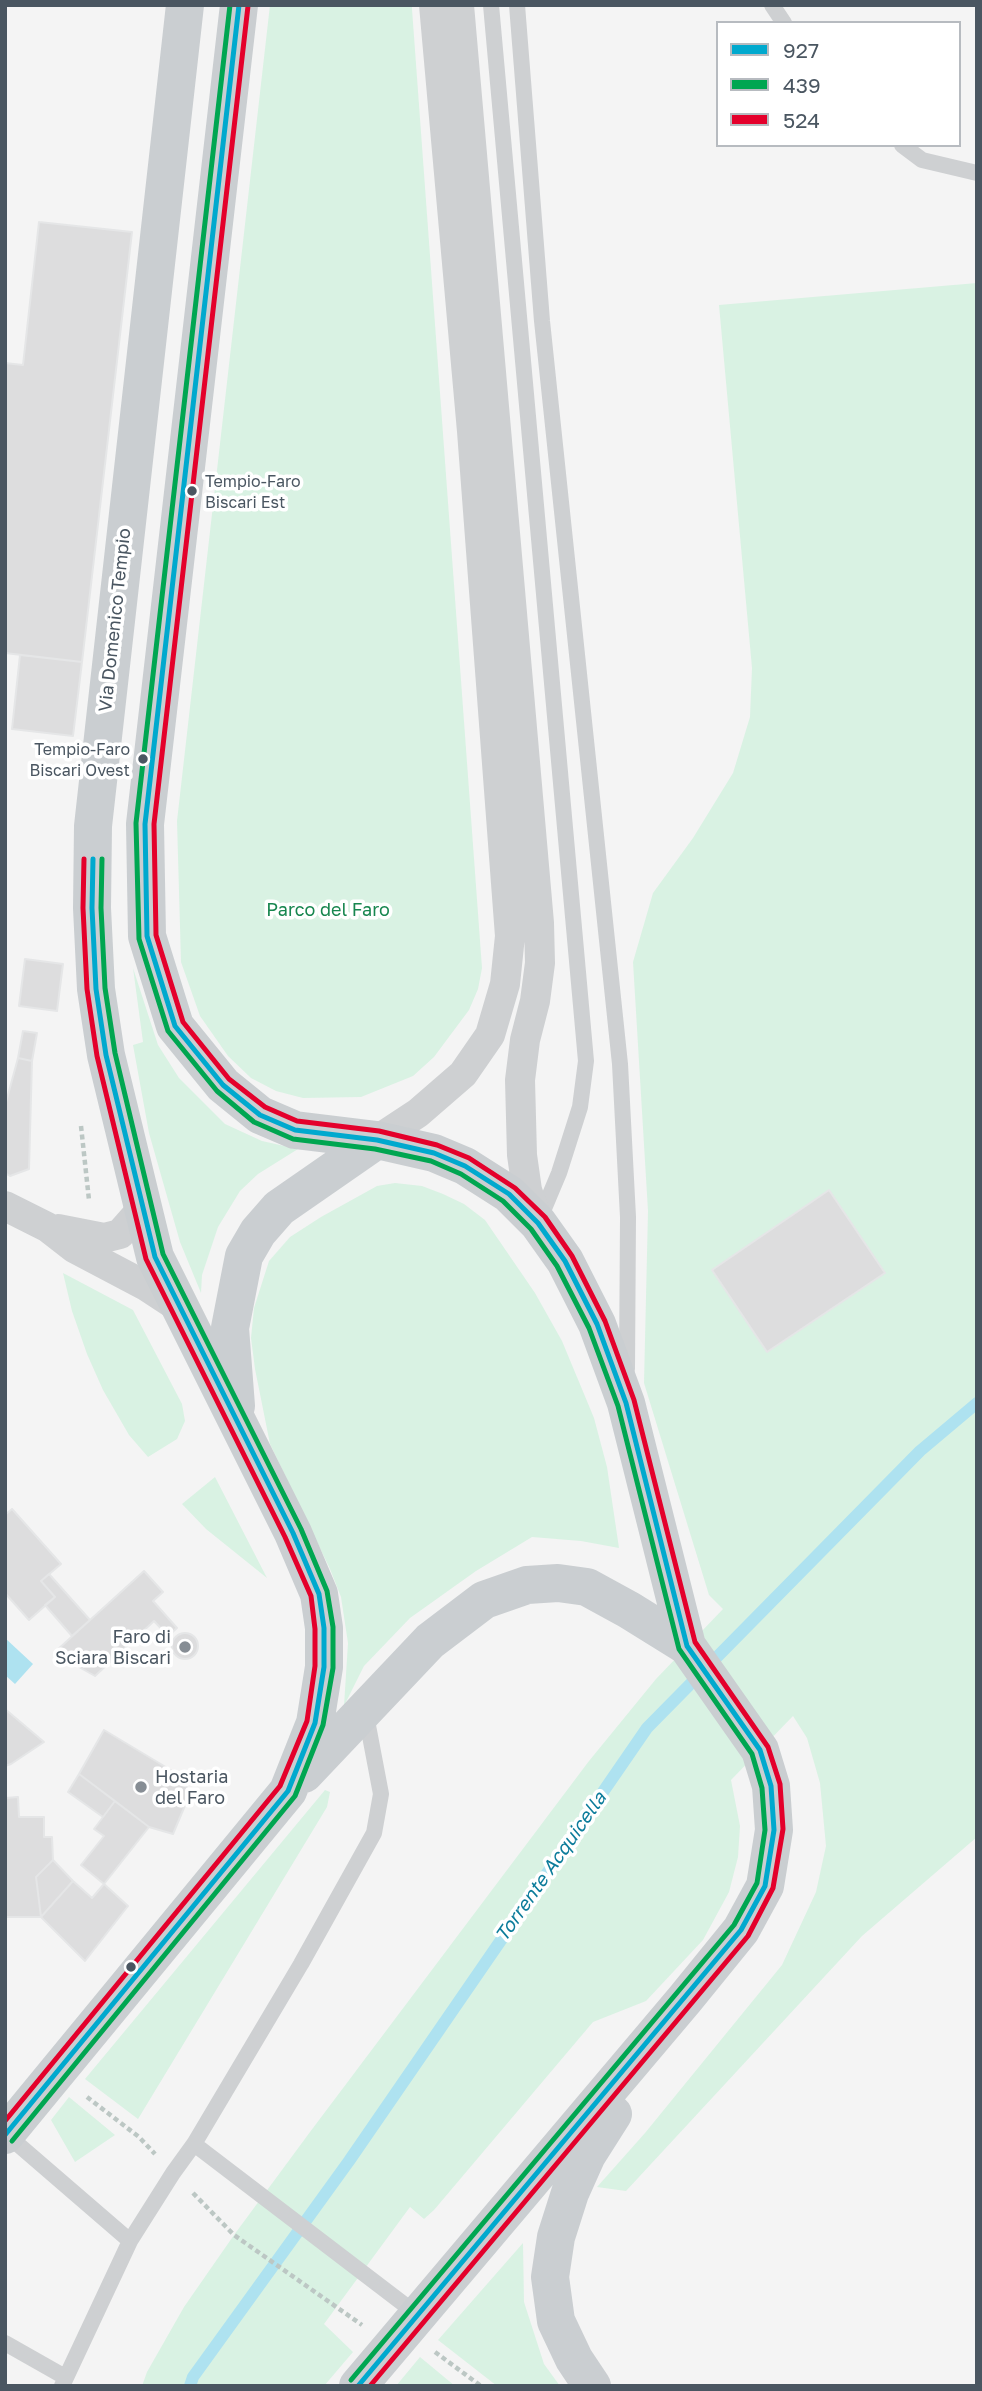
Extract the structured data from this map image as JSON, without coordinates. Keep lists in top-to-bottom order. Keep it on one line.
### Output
{"streets":{"main road":["Via Domenico Tempio"]},"water":["Torrente Acquicella"],"parks":["Parco del Faro"],"places":["Tempio-Faro Biscari Est","Tempio-Faro Biscari Ovest","Faro di Sciara Biscari","Hostaria del Faro"],"lines":["transit line 927","transit line 439","transit line 524"],"legend":["927","439","524"]}
